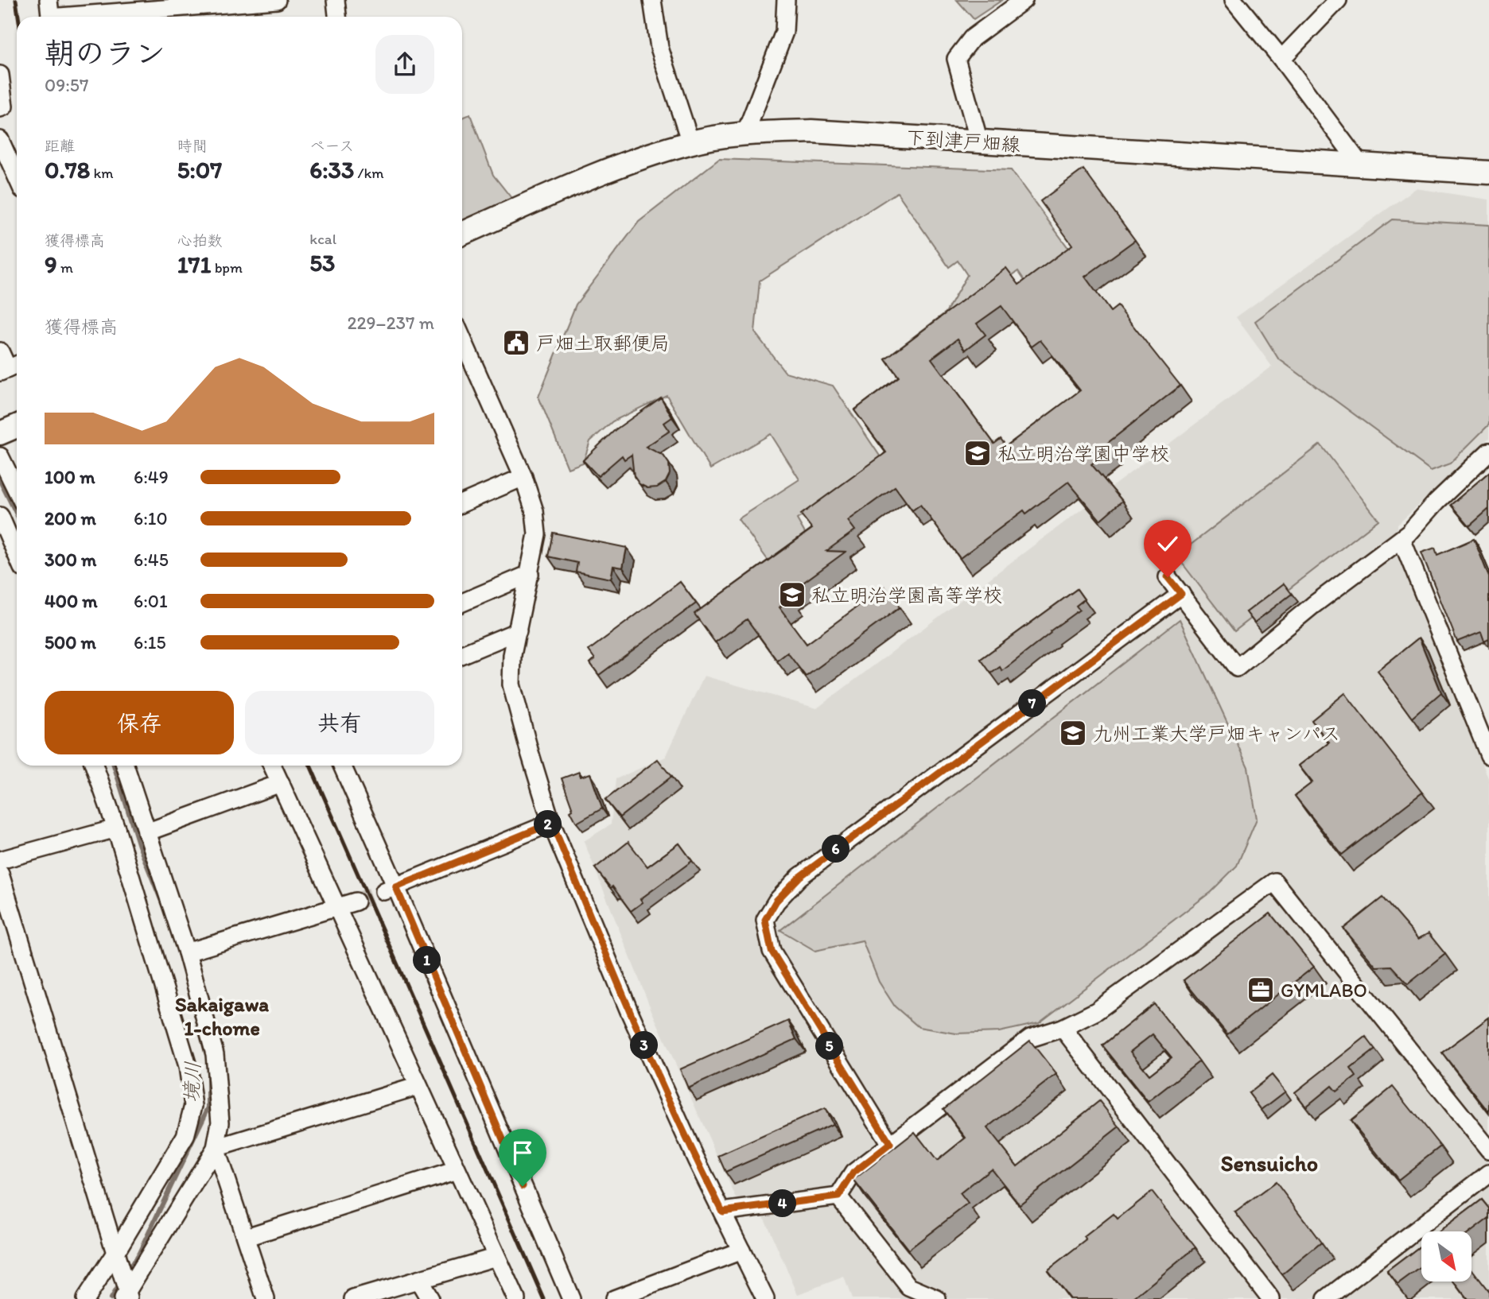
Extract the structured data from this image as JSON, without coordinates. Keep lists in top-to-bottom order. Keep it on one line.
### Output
{"streets":{"main road":["下到津戸畑線"]},"districts":["Sakaigawa 1-chome","Sensuicho"],"water":["境川"],"places":{"public building":["戸畑土取郵便局"],"school or university":["私立明治学園中学校","私立明治学園高等学校","九州工業大学戸畑キャンパス"],"office":["GYMLABO"]},"north":"bottom right","page":{"heading":["朝のラン","09:57"],"stats":[["距離","0.78 km"],["時間","5:07"],["ペース","6:33 /km"],["獲得標高","9 m"],["心拍数","171 bpm"],["kcal","53"]],"chart":["獲得標高","229–237 m"],"list":[{"name":"100 m","note":"6:49"},{"name":"200 m","note":"6:10"},{"name":"300 m","note":"6:45"},{"name":"400 m","note":"6:01"},{"name":"500 m","note":"6:15"}],"buttons":["保存","共有"],"pins":["7","2","6","1","3","5","4"]}}
